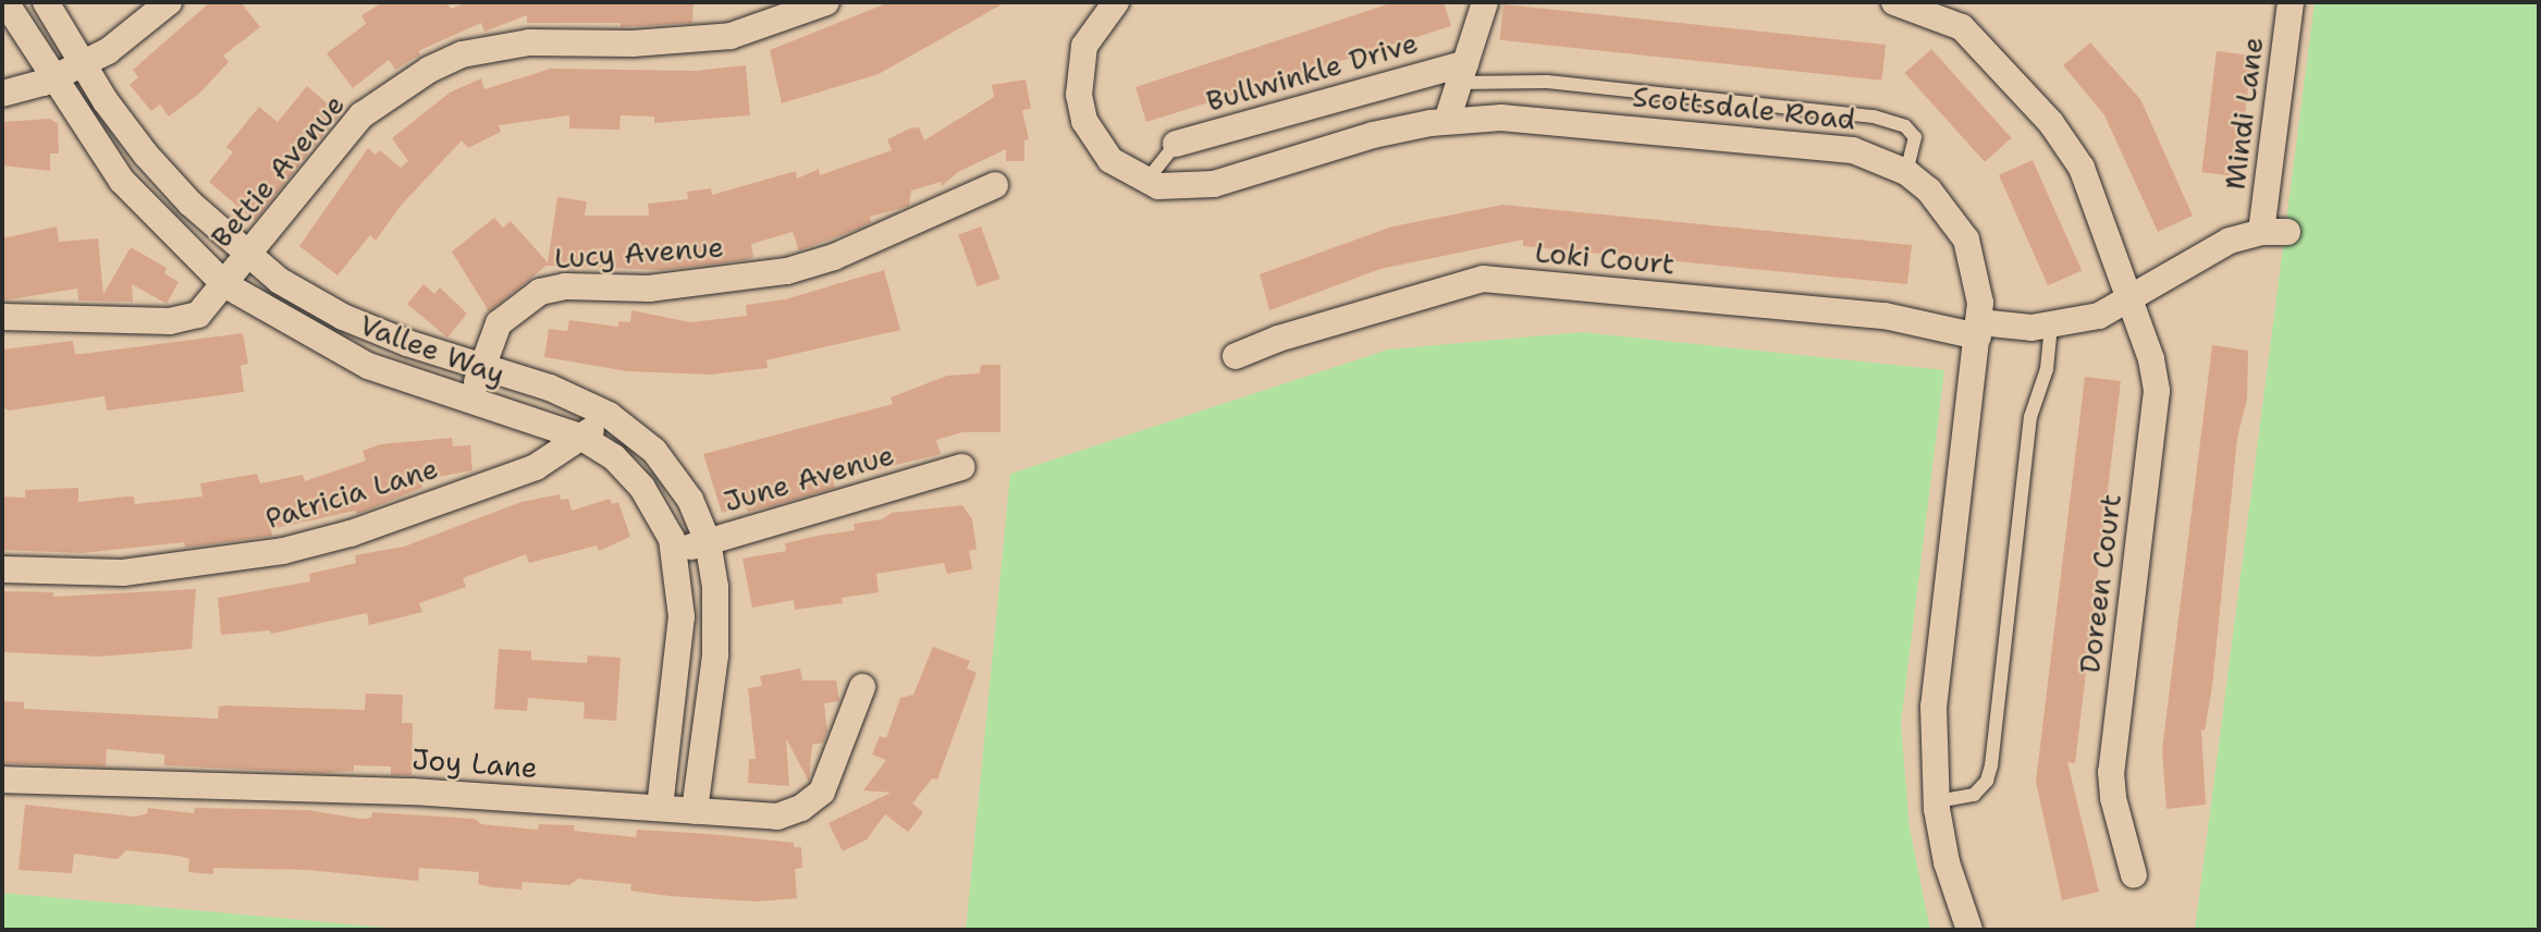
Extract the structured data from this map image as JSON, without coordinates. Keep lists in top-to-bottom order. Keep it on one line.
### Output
{"streets":{"street":["Bullwinkle Drive","Scottsdale Road","Mindi Lane","Bettie Avenue","Lucy Avenue","Loki Court","Vallee Way","June Avenue","Patricia Lane","Doreen Court","Joy Lane"]},"crossings":[["Scottsdale Road","Loki Court"],["Mindi Lane","Loki Court"],["Bettie Avenue","Vallee Way"],["Lucy Avenue","Vallee Way"],["Loki Court","Doreen Court"],["Vallee Way","June Avenue"],["Vallee Way","Patricia Lane"],["Vallee Way","Joy Lane"]]}
